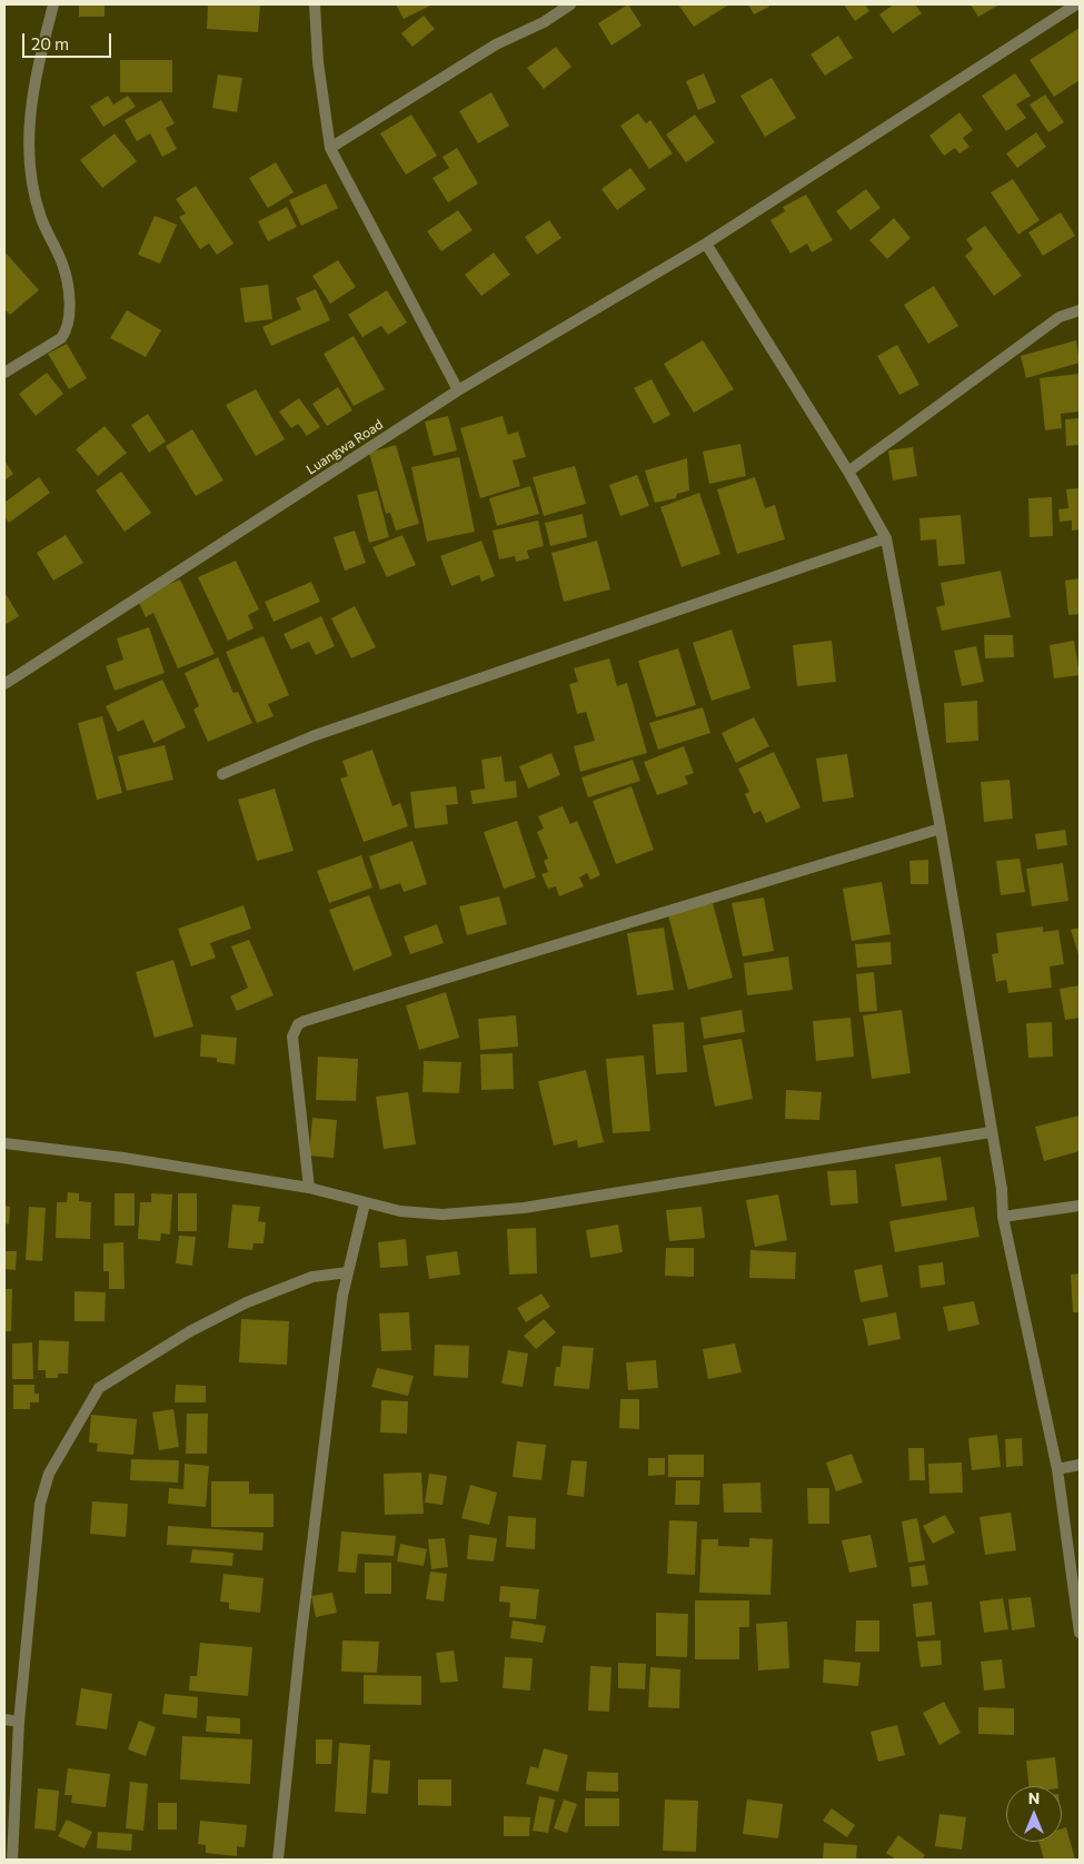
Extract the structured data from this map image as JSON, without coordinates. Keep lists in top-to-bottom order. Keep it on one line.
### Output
{"streets":{"street":["Luangwa Road"]},"scale_bar":"20 m","north":"top"}
